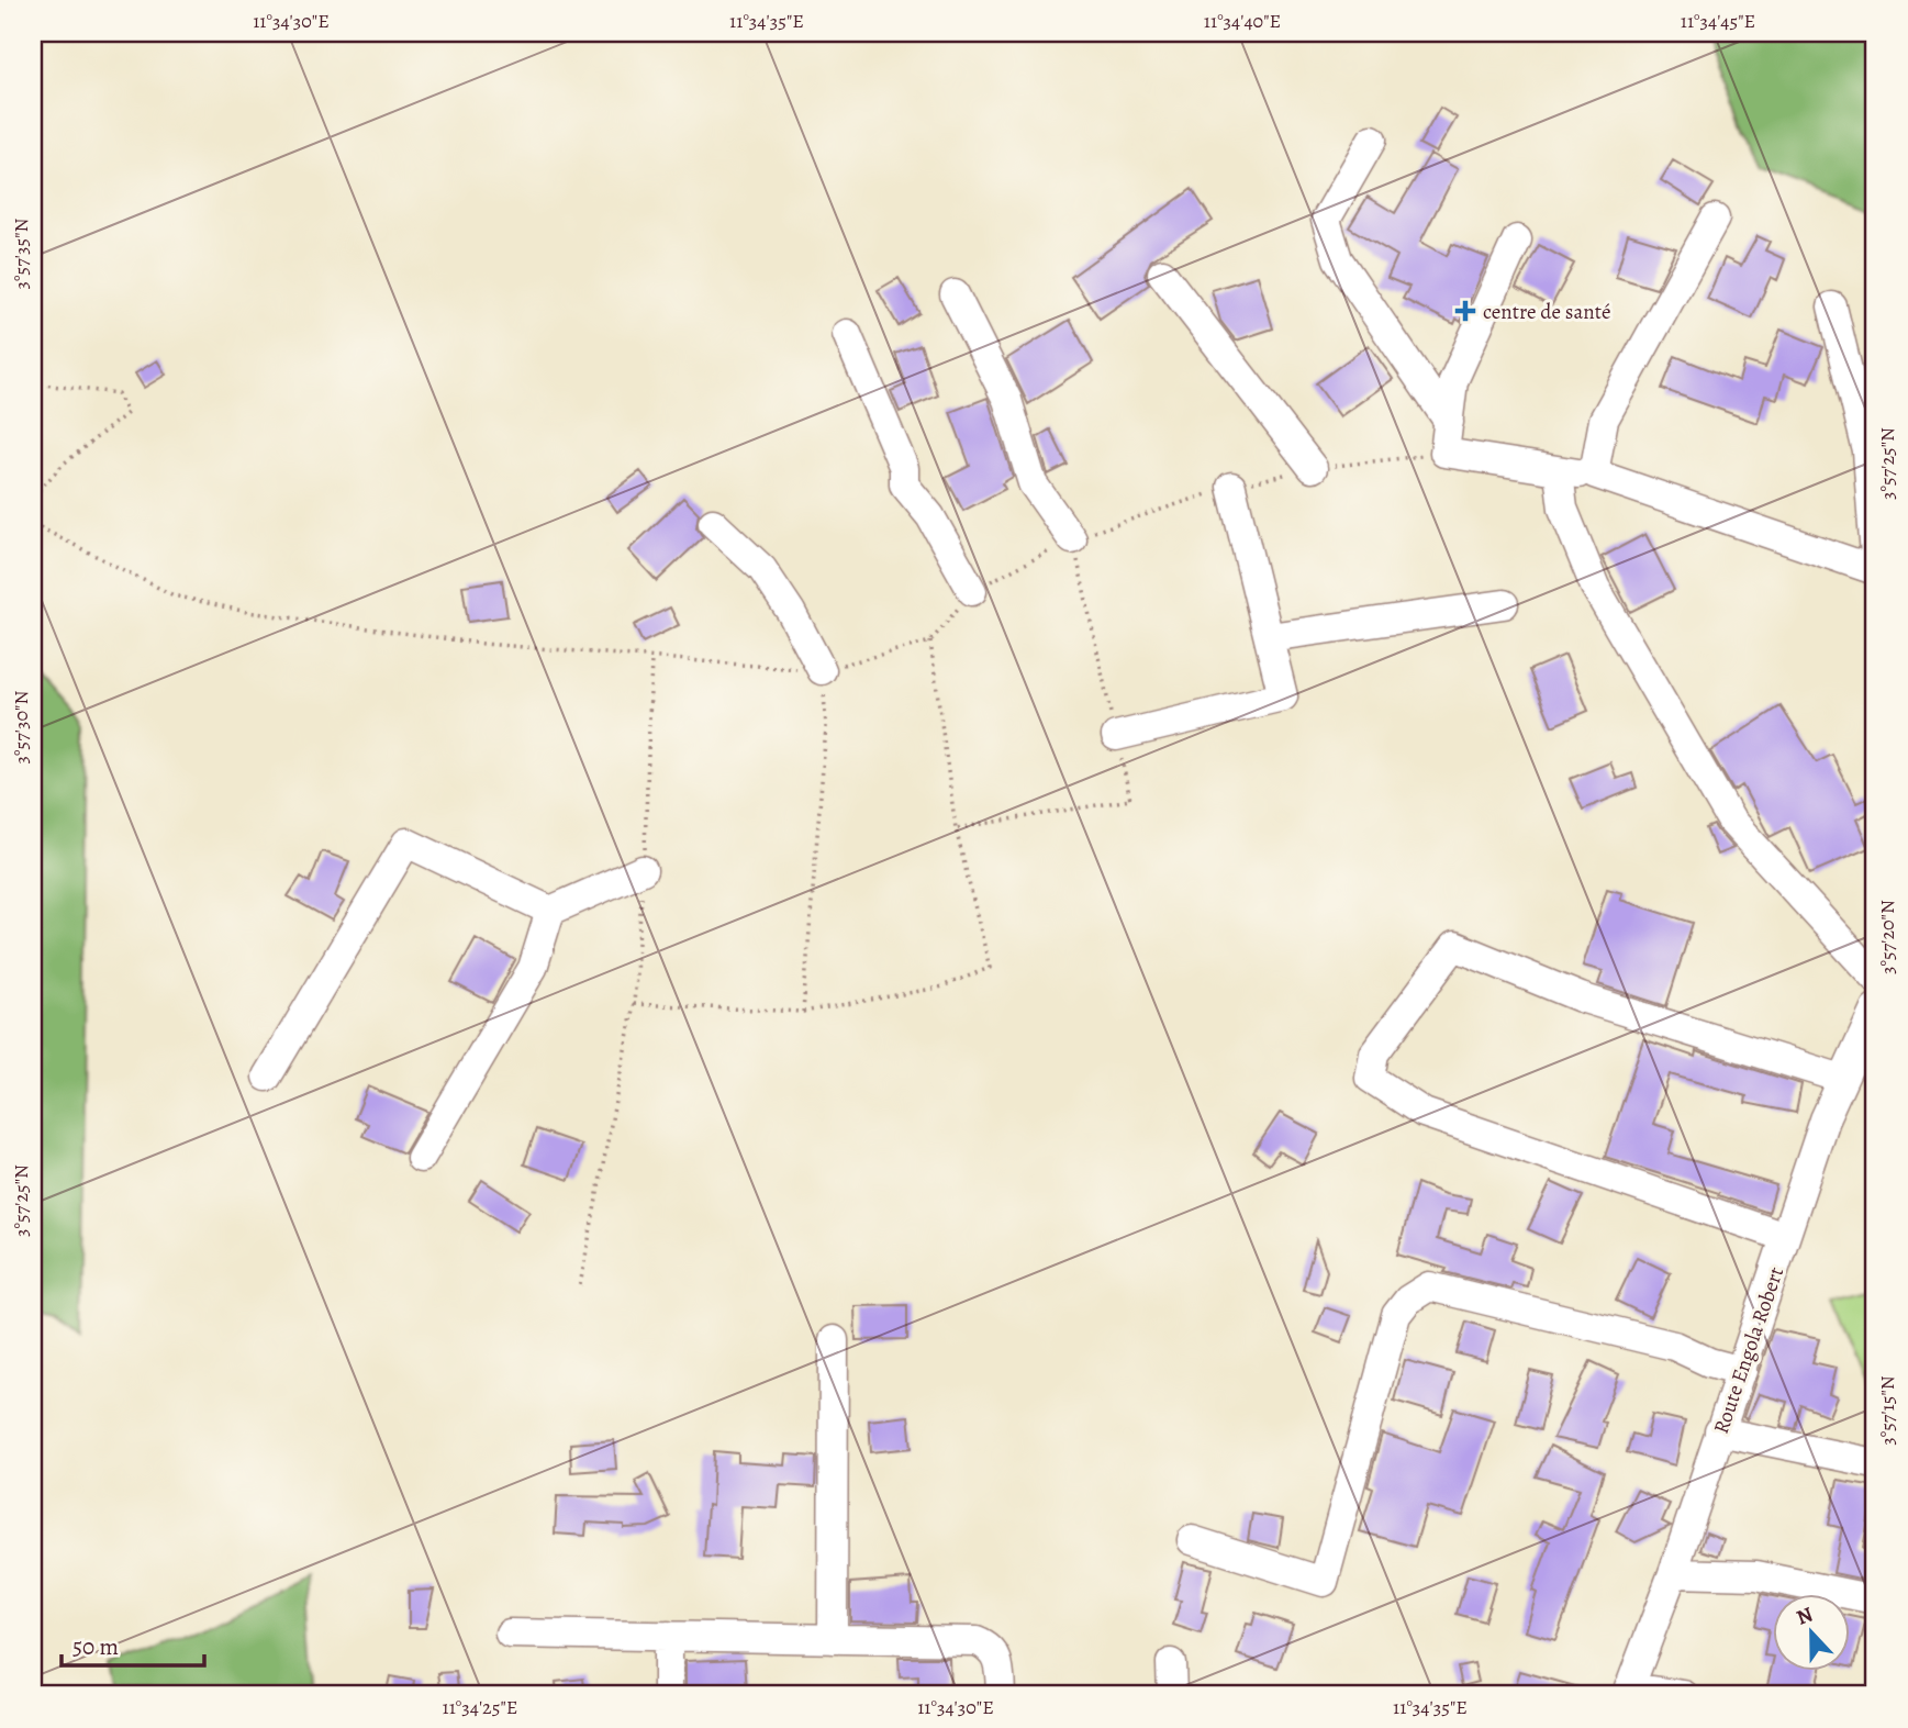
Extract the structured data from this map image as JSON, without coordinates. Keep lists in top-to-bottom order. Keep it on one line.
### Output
{"streets":{"street":["Route Engola Robert"]},"places":{"health":["centre de santé"]},"scale_bar":"50 m","north":"top","coordinates":["11°34'30\"E","11°34'35\"E","11°34'40\"E","11°34'45\"E","3°57'35\"N","3°57'25\"N","3°57'30\"N","3°57'20\"N","3°57'15\"N","11°34'25\"E"]}
